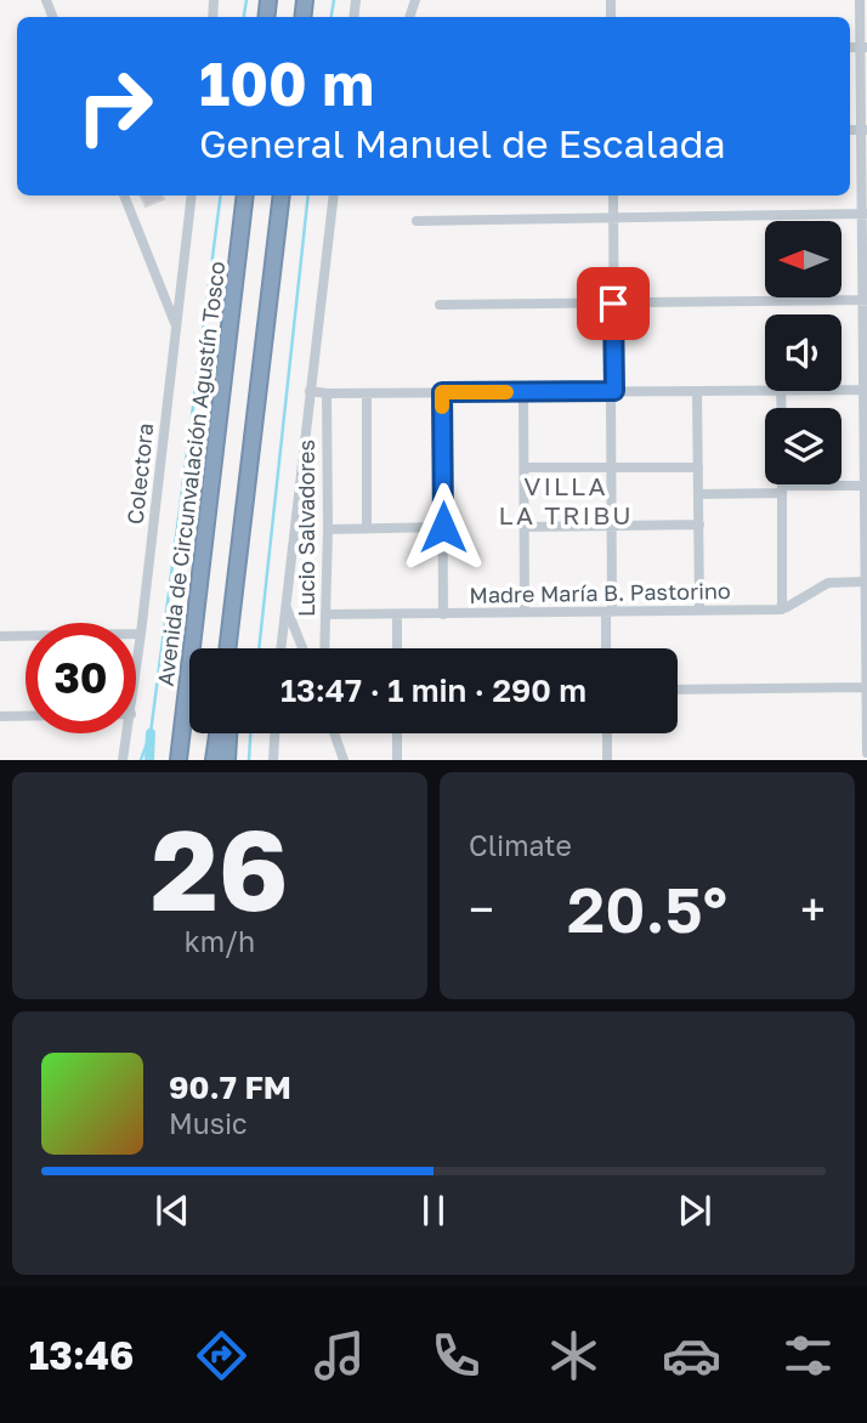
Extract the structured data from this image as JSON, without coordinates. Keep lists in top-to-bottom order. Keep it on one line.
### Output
{"streets":{"highway":["Avenida de Circunvalación Agustín Tosco"],"street":["Colectora","Lucio Salvadores","Madre María B. Pastorino"]},"crossings":[["Lucio Salvadores","Madre María B. Pastorino"]],"districts":["VILLA LA TRIBU"],"north":"left","page":{"turn":["100 m","General Manuel de Escalada"],"limit":"30","trip":"13:47 · 1 min · 290 m","tile":[["26","km/h"],"Climate"],"heat":["−","20.5°","+"],"song":["90.7 FM","Music"],"tabs":"13:46"}}
